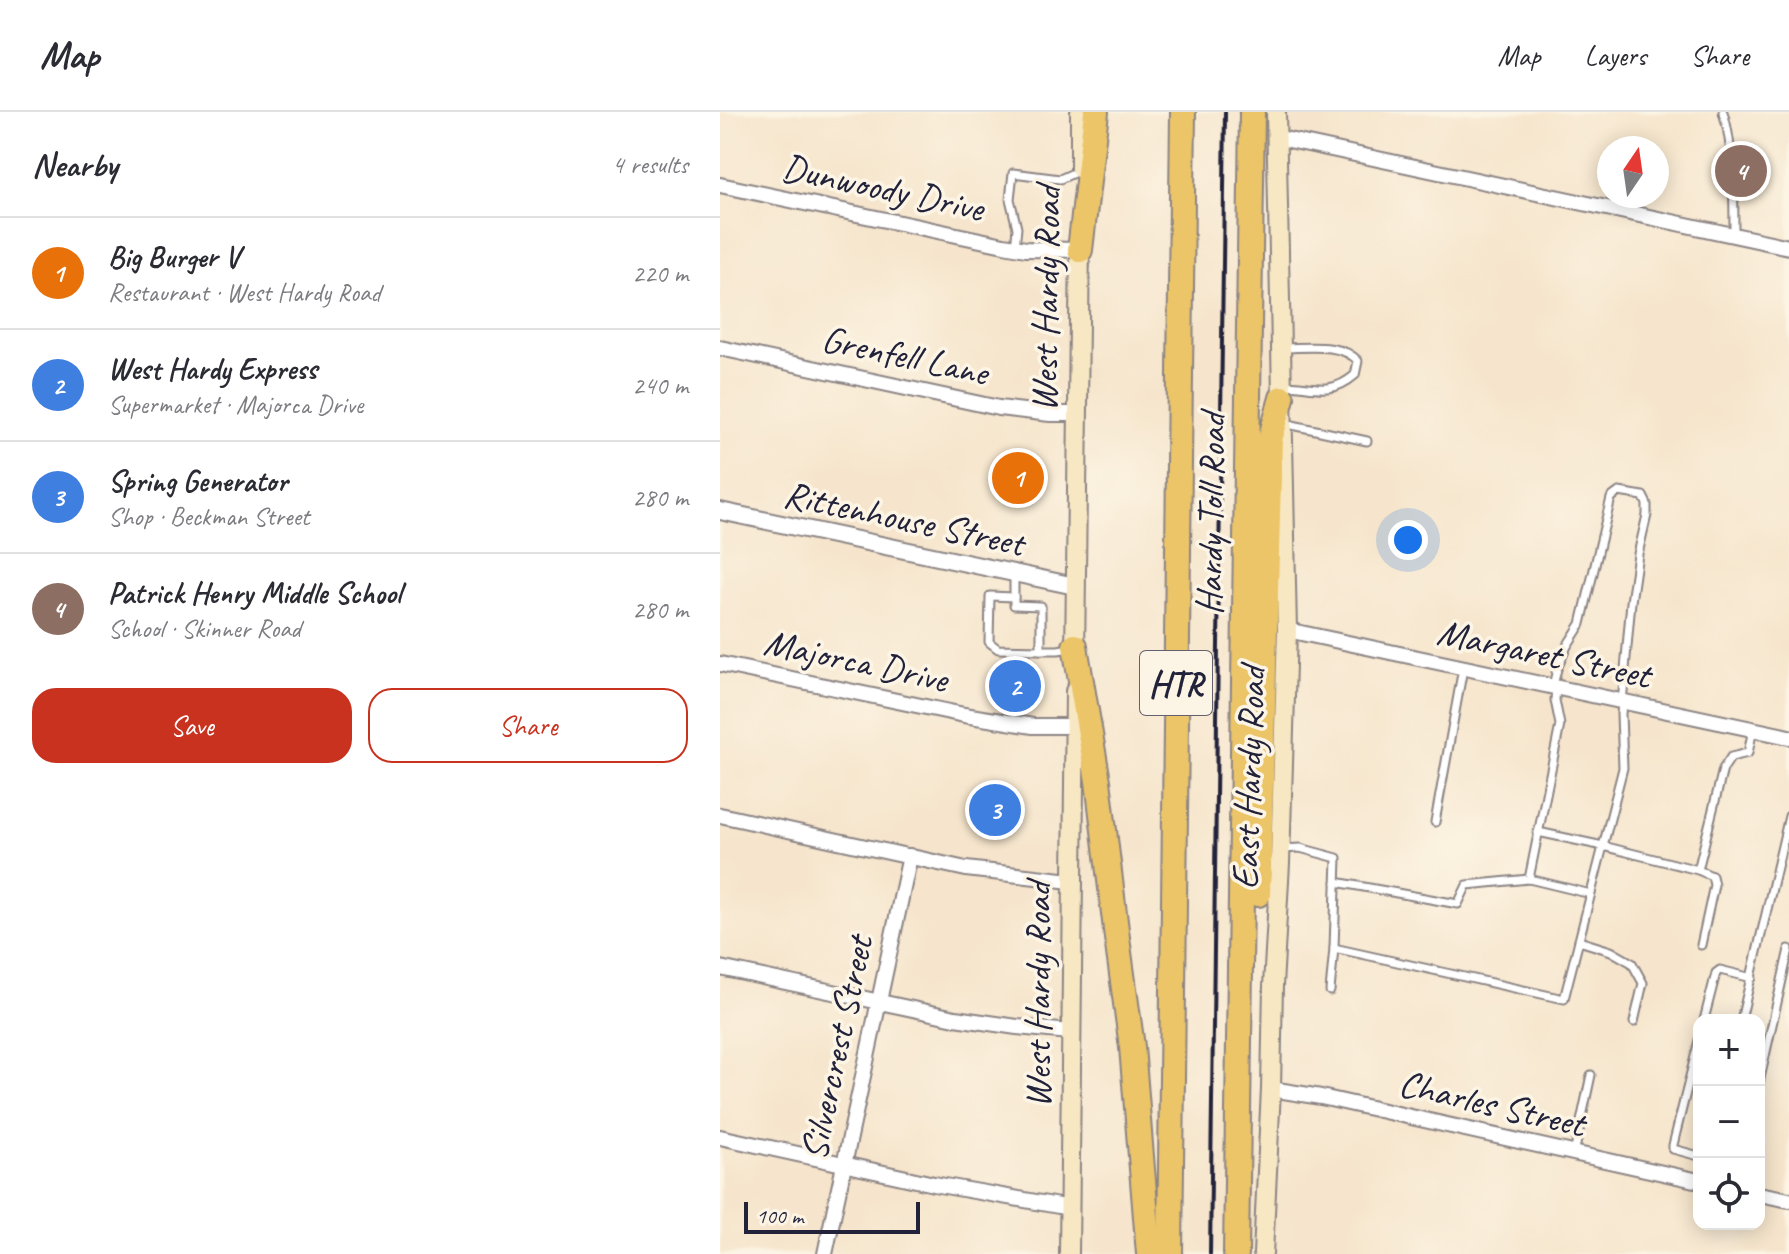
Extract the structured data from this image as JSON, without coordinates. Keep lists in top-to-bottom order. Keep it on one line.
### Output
{"streets":{"highway":["Hardy Toll Road","HTR"],"main road":["West Hardy Road","East Hardy Road"],"street":["Dunwoody Drive","Grenfell Lane","Rittenhouse Street","Margaret Street","Majorca Drive","Silvercrest Street","Charles Street"]},"crossings":[["Dunwoody Drive","West Hardy Road"],["West Hardy Road","Grenfell Lane"],["West Hardy Road","Rittenhouse Street"],["West Hardy Road","Majorca Drive"],["Margaret Street","East Hardy Road"],["East Hardy Road","Charles Street"]],"scale_bar":"100 m","north":"top","page":{"header":"Map","nav":["Map","Layers","Share"],"heading":["Nearby","4 results"],"pins":["4","1","2","3"],"list":[{"mark":"1","name":"Big Burger V","note":"Restaurant · West Hardy Road","value":"220 m"},{"mark":"2","name":"West Hardy Express","note":"Supermarket · Majorca Drive","value":"240 m"},{"mark":"3","name":"Spring Generator","note":"Shop · Beckman Street","value":"280 m"},{"mark":"4","name":"Patrick Henry Middle School","note":"School · Skinner Road","value":"280 m"}],"buttons":["Save","Share"],"map_buttons":["+","−"],"scale":"100 m"}}
